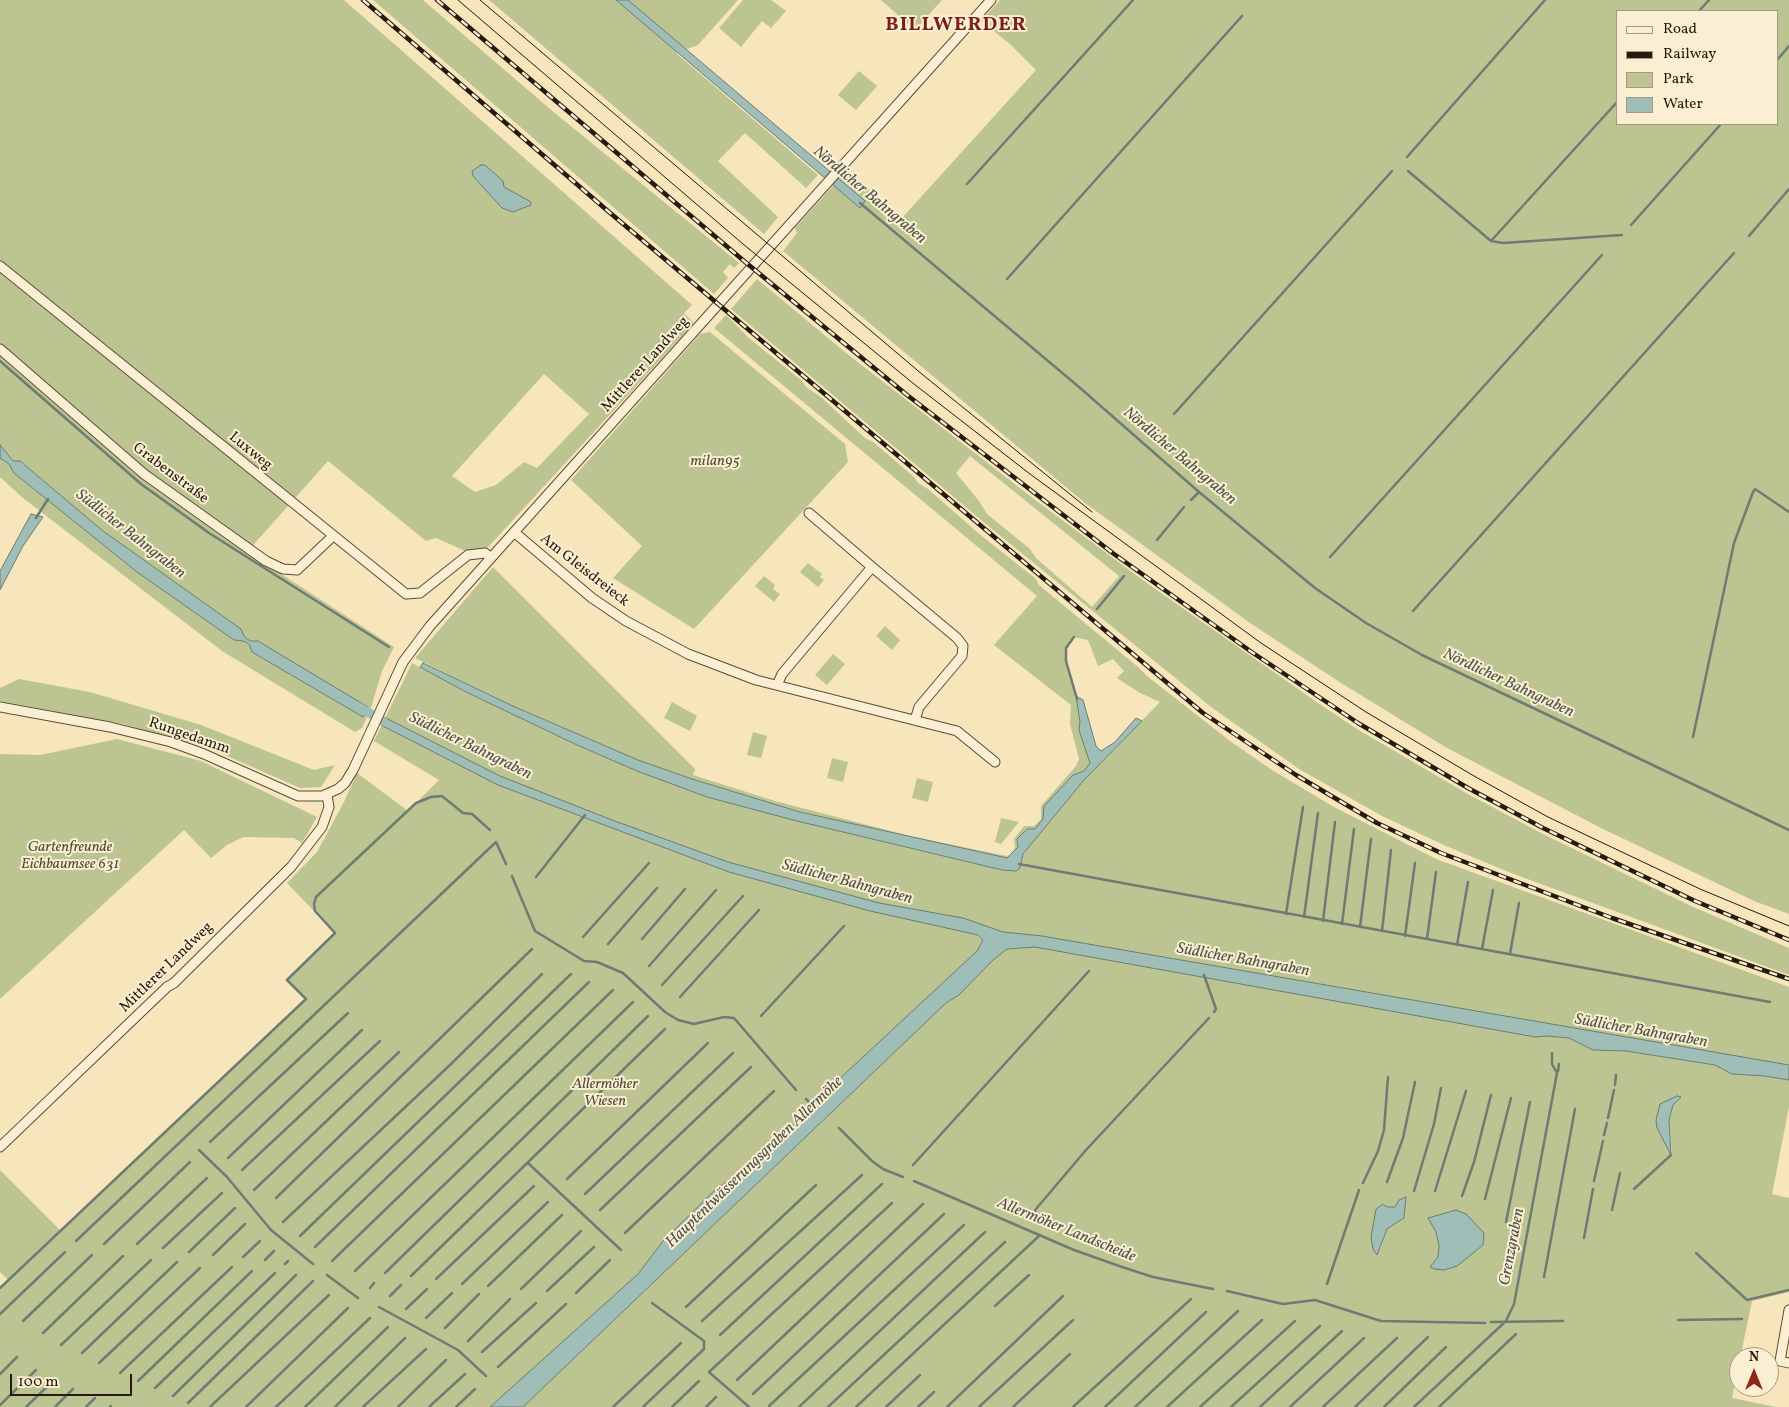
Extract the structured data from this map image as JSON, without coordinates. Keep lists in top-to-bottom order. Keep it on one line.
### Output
{"streets":{"street":["Mittlerer Landweg","Luxweg","Grabenstraße","Am Gleisdreieck","Rungedamm"]},"crossings":[["Mittlerer Landweg","Luxweg"],["Mittlerer Landweg","Am Gleisdreieck"],["Mittlerer Landweg","Rungedamm"],["Luxweg","Grabenstraße"]],"districts":["BILLWERDER"],"water":["Nördlicher Bahngraben","Südlicher Bahngraben","Hauptentwässerungsgraben Allermöhe","Allermöher Landscheide","Grenzgraben"],"parks":["milan95","Gartenfreunde Eichbaumsee 631","Allermöher Wiesen"],"legend":["Road","Railway","Park","Water"],"scale_bar":"100 m","north":"top"}
